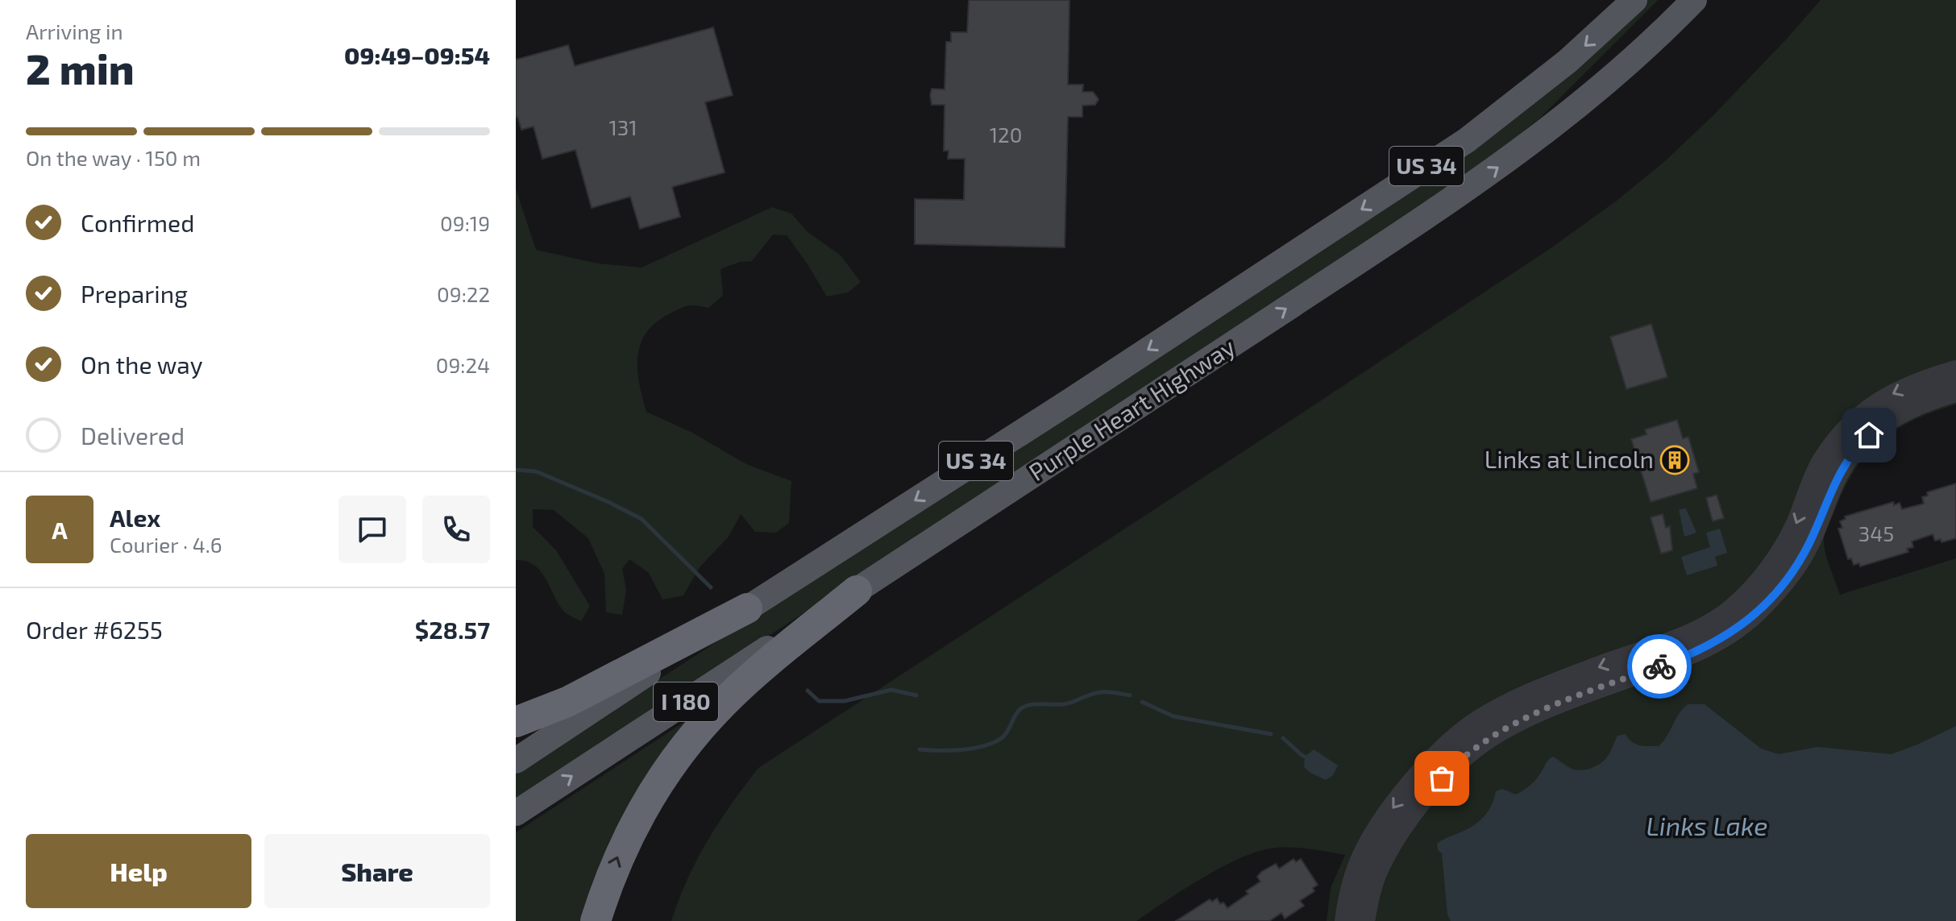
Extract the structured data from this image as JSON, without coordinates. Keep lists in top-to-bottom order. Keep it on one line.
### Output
{"streets":{"main road":["US 34","Purple Heart Highway","I 180"]},"water":["Links Lake"],"places":{"building":["Links at Lincoln"]},"house_numbers":["131","120","345"],"page":{"heading":["2 min","Arriving in","09:49–09:54"],"panel":["Alex","Courier · 4.6","Order #6255","$28.57"],"bar":"On the way · 150 m","list":[["Confirmed","09:19"],["Preparing","09:22"],["On the way","09:24"],"Delivered"],"round":"A","buttons":["Help","Share"]}}
